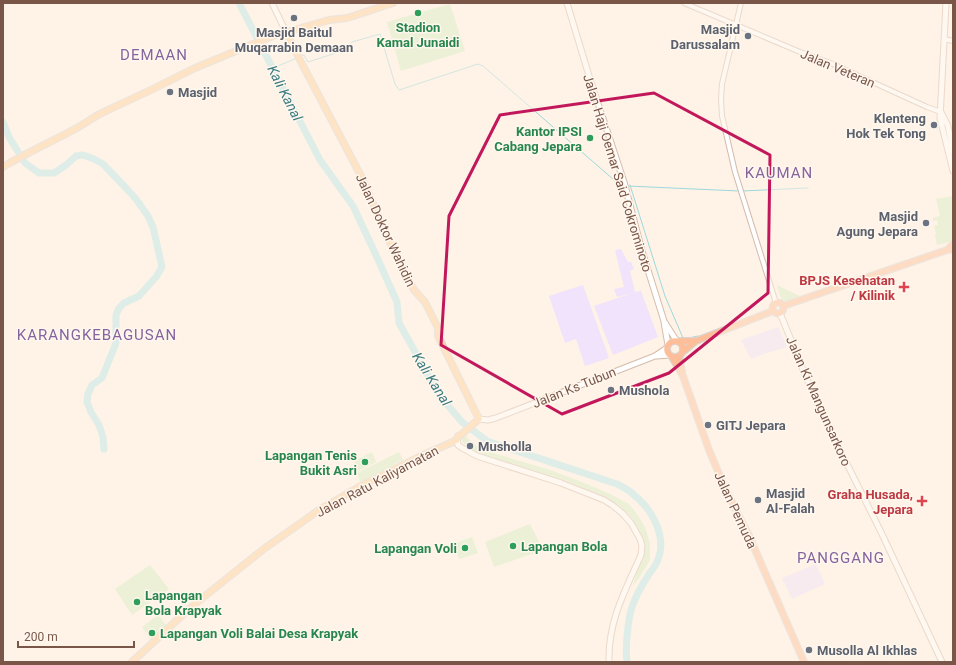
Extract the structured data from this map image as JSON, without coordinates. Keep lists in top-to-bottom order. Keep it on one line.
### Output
{"streets":{"highway":["Jalan Pemuda"],"main road":["Jalan Haji Oemar Said Cokrominoto","Jalan Doktor Wahidin","Jalan Ks Tubun","Jalan Ki Mangunsarkoro","Jalan Ratu Kaliyamatan"],"street":["Jalan Veteran"]},"crossings":[["Jalan Haji Oemar Said Cokrominoto","Jalan Ks Tubun"],["Jalan Haji Oemar Said Cokrominoto","Jalan Pemuda"],["Jalan Doktor Wahidin","Jalan Ks Tubun"],["Jalan Ks Tubun","Jalan Pemuda"]],"districts":["DEMAAN","KAUMAN","KARANGKEBAGUSAN","PANGGANG"],"water":["Kali Kanal"],"places":{"other":["Stadion Kamal Junaidi","Masjid Baitul Muqarrabin Demaan","Masjid Darussalam","Masjid","Klenteng Hok Tek Tong","Kantor IPSI Cabang Jepara","Masjid Agung Jepara","Mushola","GITJ Jepara","Musholla","Lapangan Tenis Bukit Asri","Masjid Al-Falah","Lapangan Bola","Lapangan Voli","Lapangan Bola Krapyak","Lapangan Voli Balai Desa Krapyak","Musolla Al Ikhlas"],"health":["BPJS Kesehatan / Kilinik","Graha Husada, Jepara"]},"scale_bar":"200 m"}
